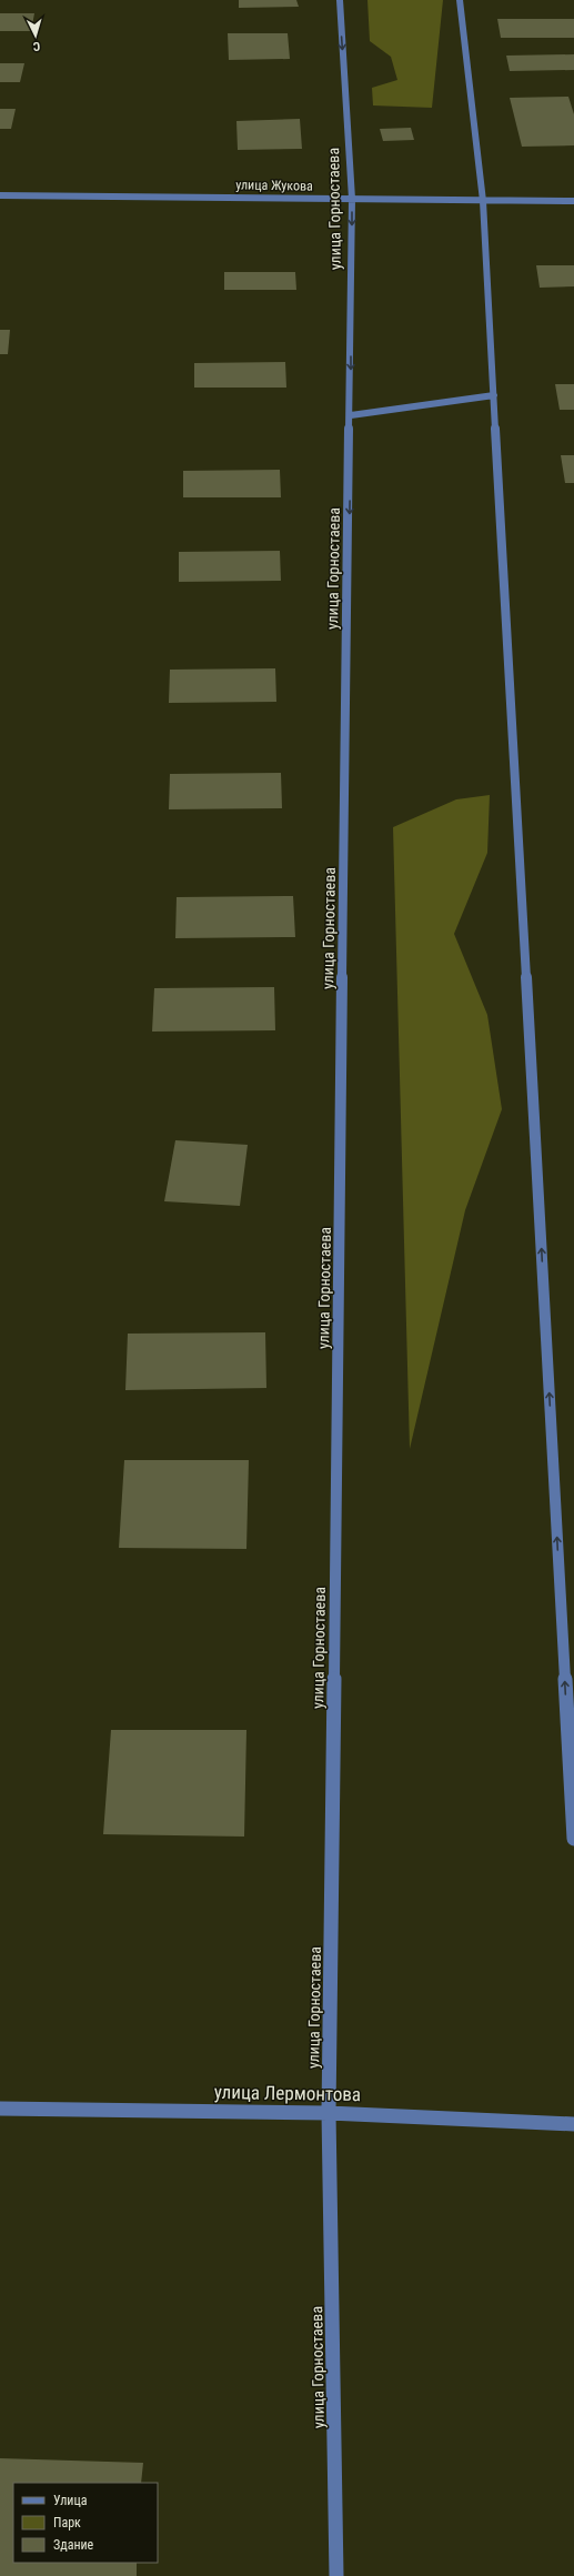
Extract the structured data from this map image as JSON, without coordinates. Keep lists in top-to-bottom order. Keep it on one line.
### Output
{"streets":{"street":["улица Жукова","улица Горностаева","улица Лермонтова"]},"crossings":[["улица Жукова","улица Горностаева"],["улица Горностаева","улица Лермонтова"]],"one_way":["улица Горностаева"],"legend":["Улица","Парк","Здание"],"north":"bottom"}
